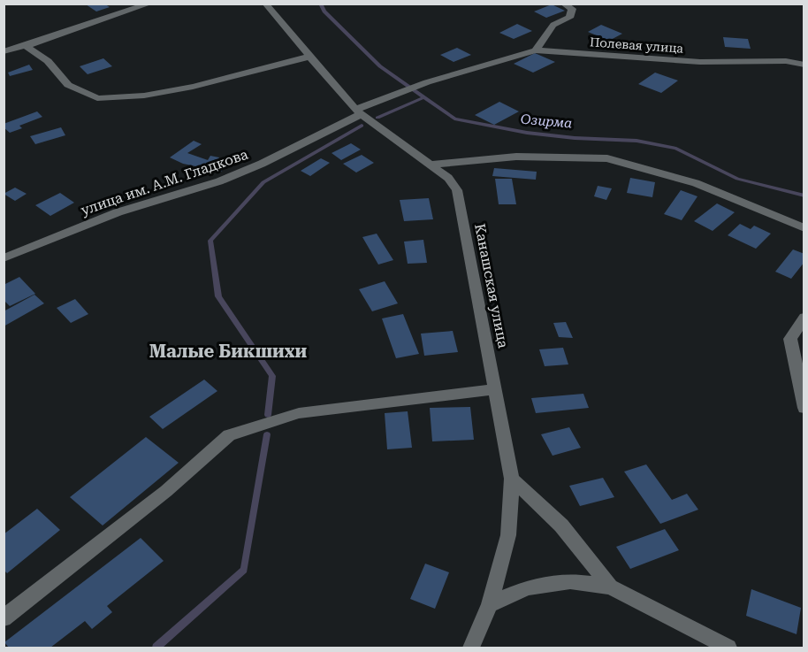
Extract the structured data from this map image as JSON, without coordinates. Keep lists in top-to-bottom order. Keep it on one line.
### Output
{"streets":{"street":["Полевая улица","улица им. А.М. Гладкова","Канашская улица"]},"crossings":[["Полевая улица","улица им. А.М. Гладкова"],["улица им. А.М. Гладкова","Канашская улица"]],"districts":["Малые Бикшихи"],"water":["Озирма"]}
